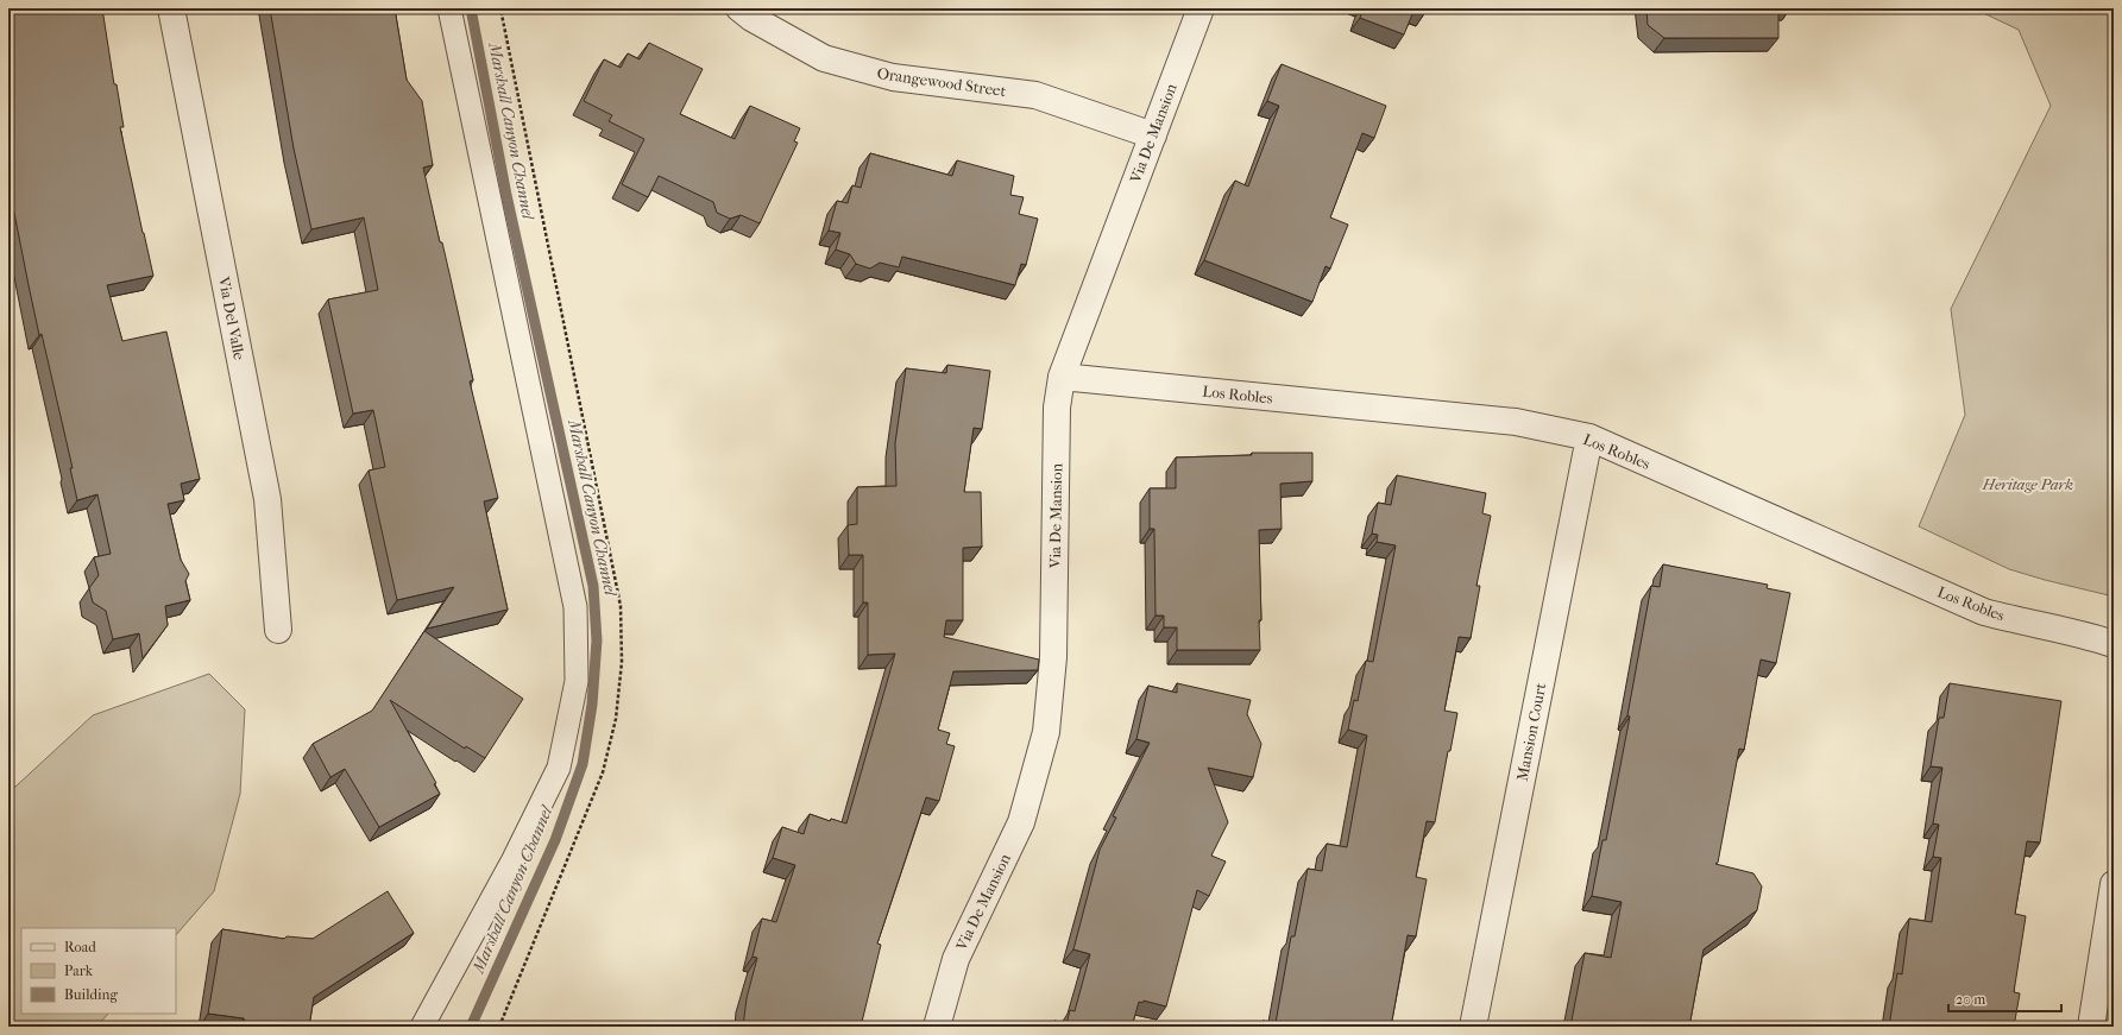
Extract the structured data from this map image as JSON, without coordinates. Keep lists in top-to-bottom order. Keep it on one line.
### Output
{"streets":{"street":["Orangewood Street","Via De Mansion","Via Del Valle","Los Robles","Mansion Court"]},"crossings":[["Orangewood Street","Via De Mansion"],["Via De Mansion","Los Robles"],["Los Robles","Mansion Court"]],"water":["Marshall Canyon Channel"],"parks":["Heritage Park"],"legend":["Road","Park","Building"],"scale_bar":"20 m"}
